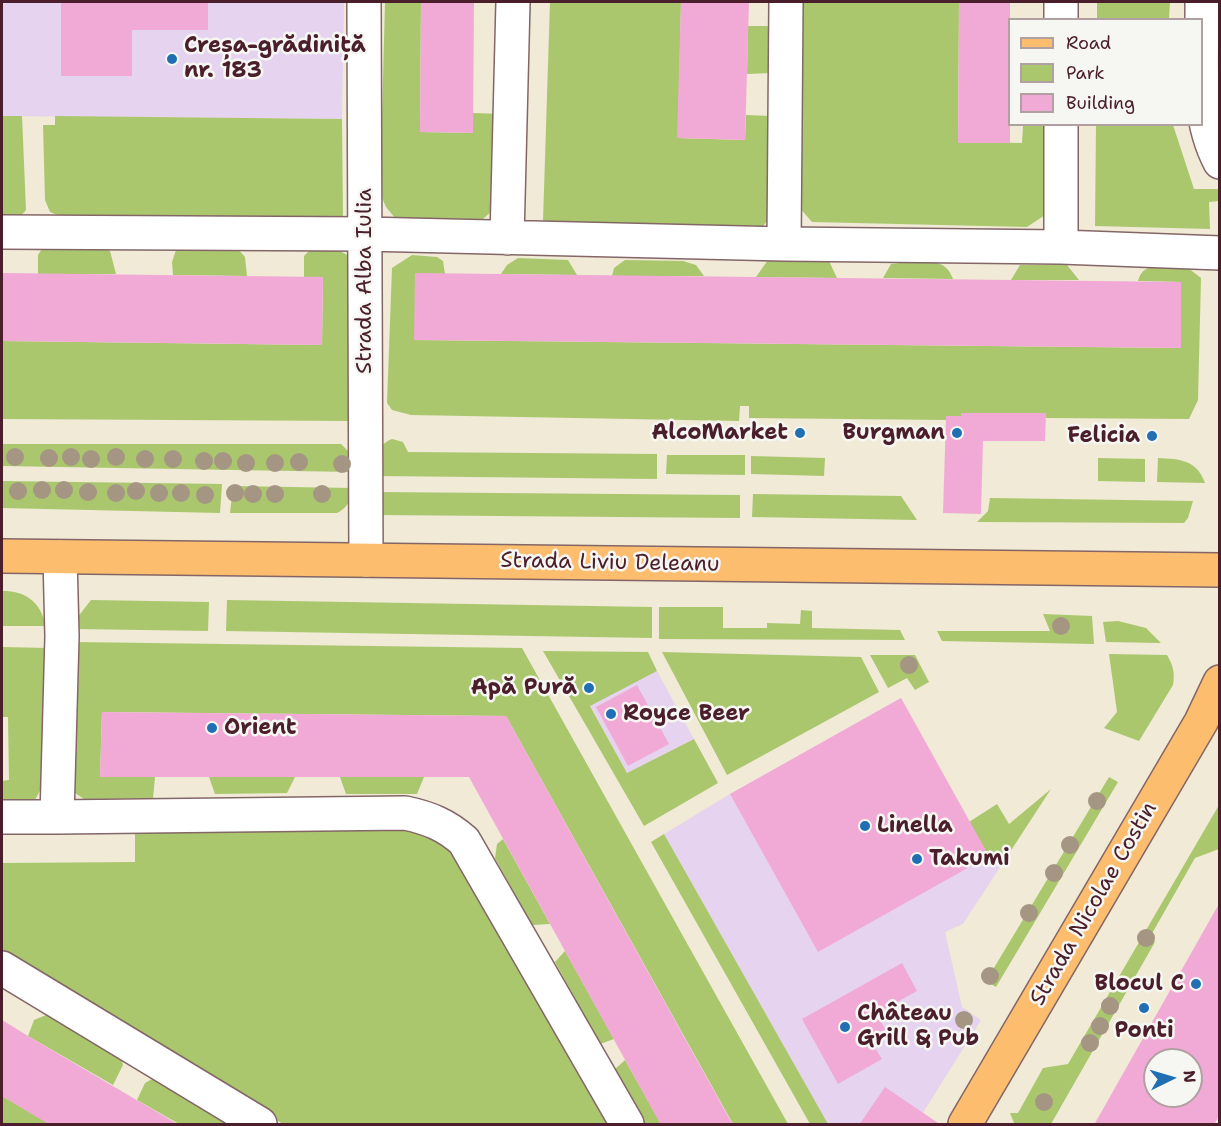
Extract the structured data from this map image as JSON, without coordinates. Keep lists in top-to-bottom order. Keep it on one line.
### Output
{"streets":{"main road":["Strada Liviu Deleanu","Strada Nicolae Costin"],"lane":["Strada Alba Iulia"]},"crossings":[["Strada Alba Iulia","Strada Liviu Deleanu"]],"places":["Creșa-grădiniță nr. 183","AlcoMarket","Burgman","Felicia","Apă Pură","Royce Beer","Orient","Linella","Takumi","Blocul C","Ponti","Château Grill & Pub"],"legend":["Road","Park","Building"],"north":"right"}
